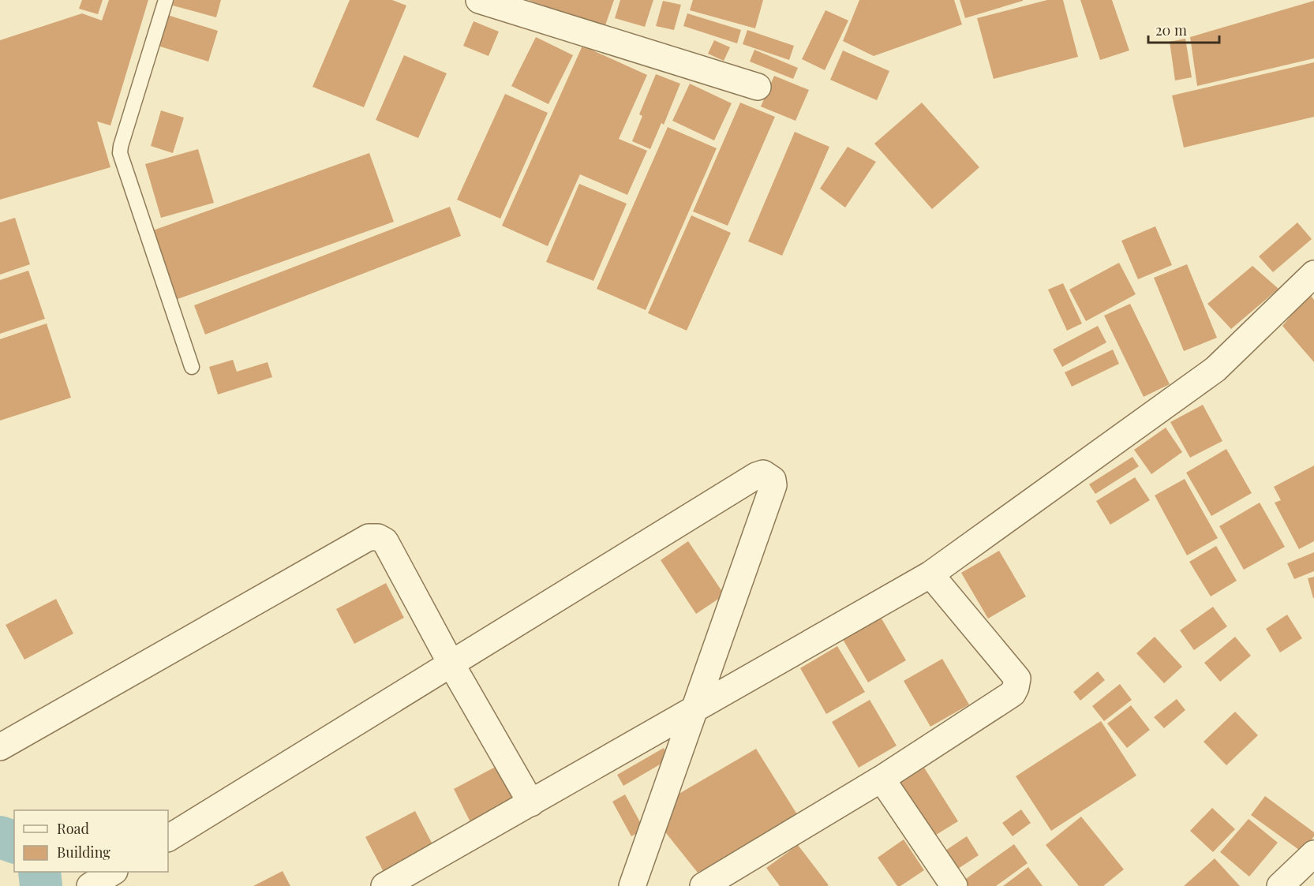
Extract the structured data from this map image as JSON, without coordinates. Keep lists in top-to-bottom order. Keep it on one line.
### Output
{"legend":["Road","Building"],"scale_bar":"20 m"}
